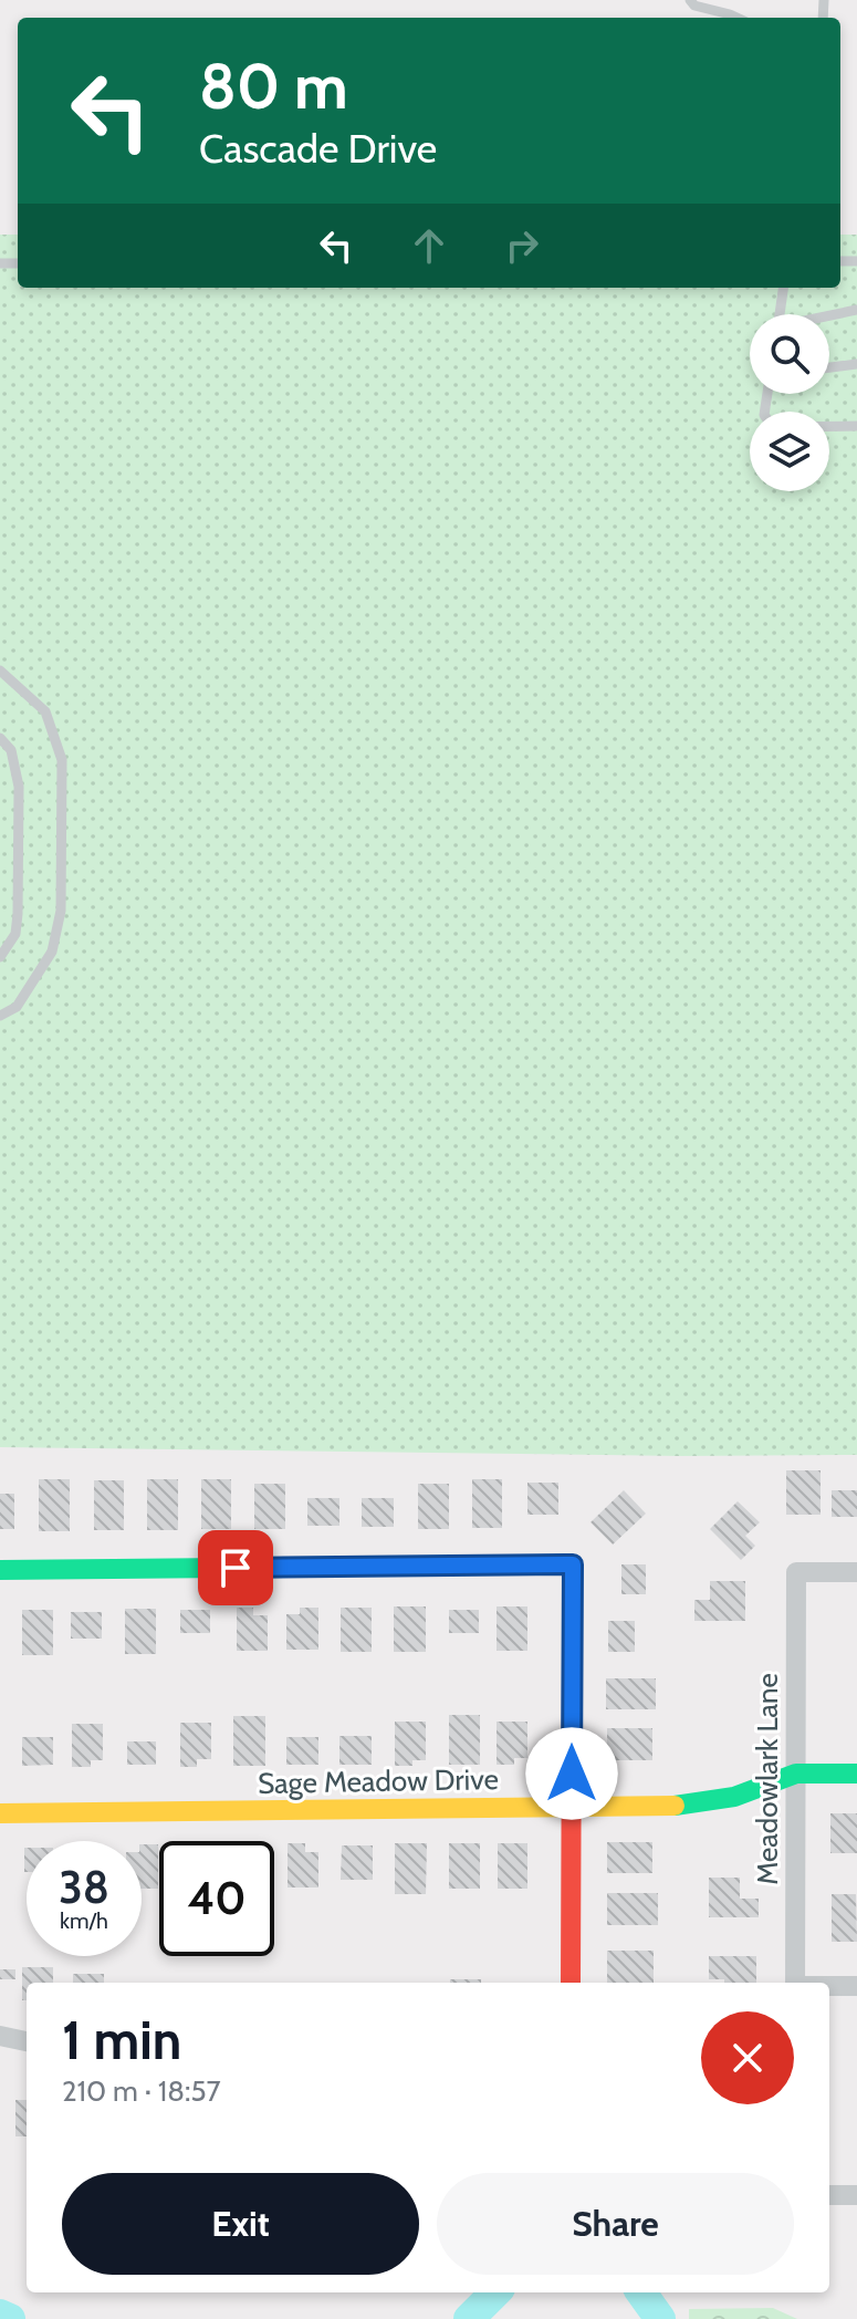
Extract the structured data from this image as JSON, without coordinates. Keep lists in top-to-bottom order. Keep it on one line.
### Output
{"streets":{"street":["Meadowlark Lane","Sage Meadow Drive"]},"crossings":[["Meadowlark Lane","Sage Meadow Drive"]],"page":{"turn":["80 m","Cascade Drive"],"speed":"38 km/h","limit":"40","heading":["1 min","210 m · 18:57"],"buttons":["Exit","Share"]}}
